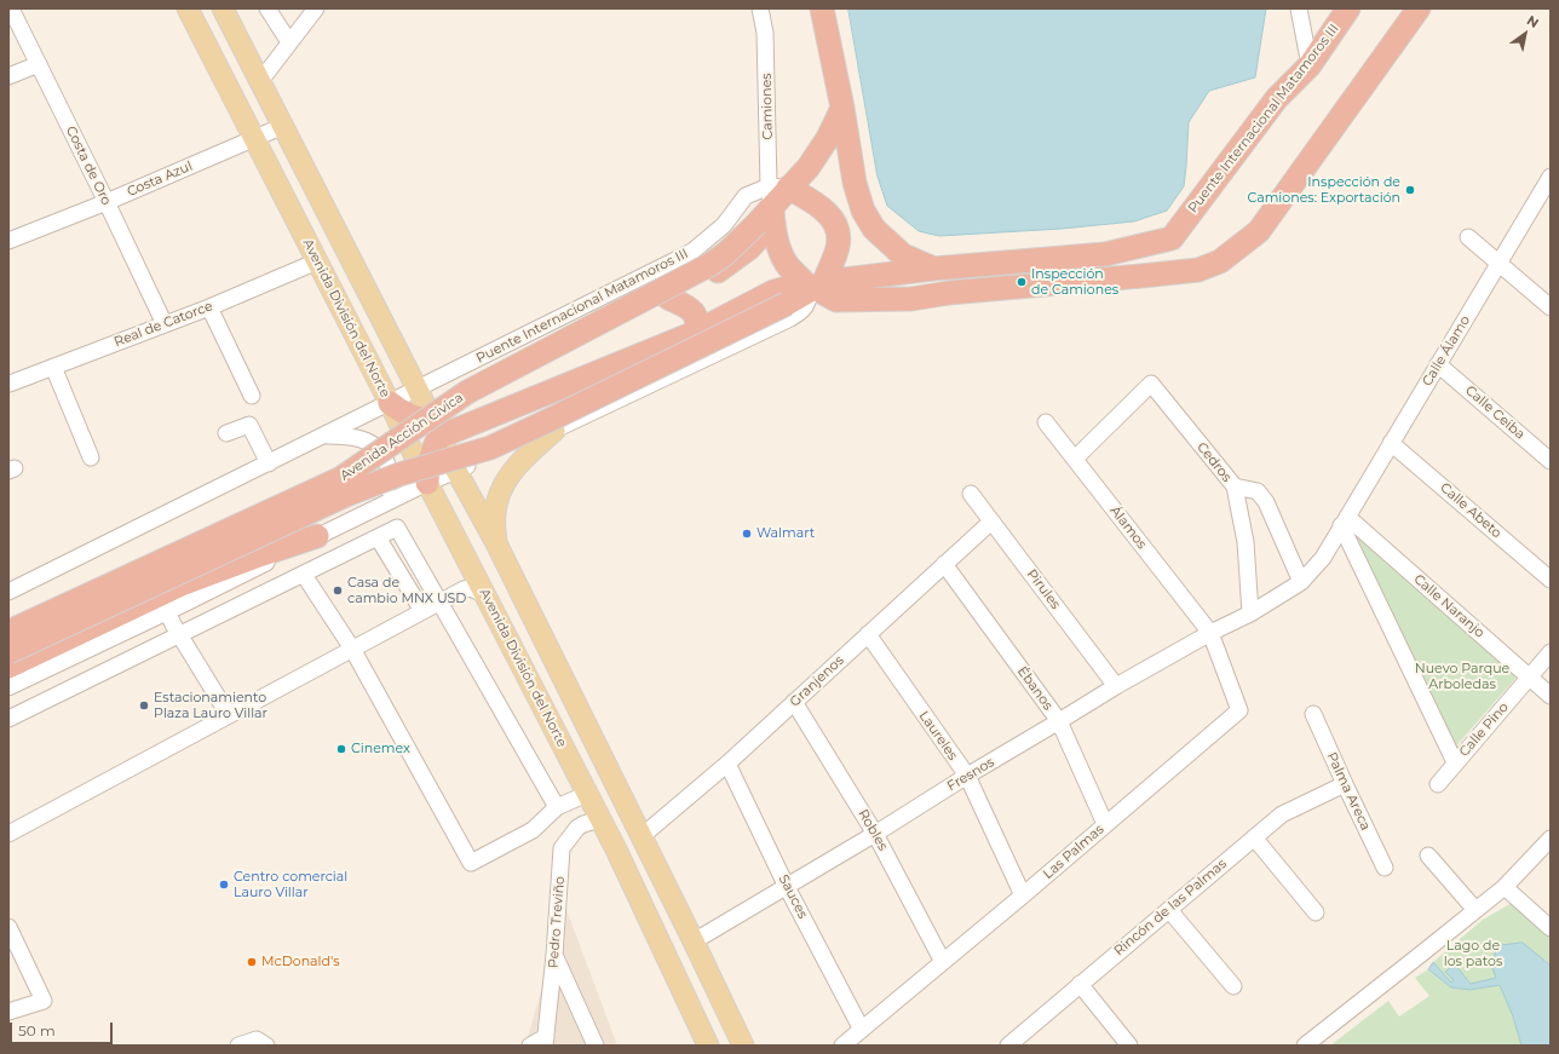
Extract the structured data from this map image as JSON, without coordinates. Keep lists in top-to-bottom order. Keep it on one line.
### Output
{"streets":{"highway":["Puente Internacional Matamoros III","Avenida Acción Civica"],"main road":["Avenida División del Norte"],"street":["Camiones","Costa de Oro","Costa Azul","Real de Catorce","Calle Álamo","Calle Ceiba","Cedros","Calle Abeto","Álamos","Pirules","Calle Naranjo","Granjenos","Ébanos","Calle Pino","Laureles","Fresnos","Palma Areca","Robles","Las Palmas","Sauces","Rincón de las Palmas","Pedro Treviño"]},"crossings":[["Camiones","Puente Internacional Matamoros III"],["Camiones","Avenida Acción Civica"],["Puente Internacional Matamoros III","Avenida División del Norte"],["Puente Internacional Matamoros III","Avenida Acción Civica"],["Costa de Oro","Costa Azul"],["Costa de Oro","Real de Catorce"],["Costa Azul","Avenida División del Norte"],["Avenida División del Norte","Real de Catorce"],["Avenida División del Norte","Pedro Treviño"],["Calle Álamo","Calle Ceiba"],["Calle Álamo","Calle Abeto"],["Calle Álamo","Calle Naranjo"],["Calle Álamo","Fresnos"],["Cedros","Álamos"],["Cedros","Fresnos"],["Álamos","Fresnos"],["Álamos","Las Palmas"],["Pirules","Granjenos"],["Pirules","Fresnos"],["Calle Naranjo","Calle Pino"],["Granjenos","Ébanos"],["Granjenos","Laureles"],["Granjenos","Robles"],["Granjenos","Sauces"],["Ébanos","Fresnos"],["Ébanos","Las Palmas"],["Laureles","Fresnos"],["Laureles","Las Palmas"],["Fresnos","Robles"],["Fresnos","Las Palmas"],["Fresnos","Sauces"],["Palma Areca","Rincón de las Palmas"],["Robles","Las Palmas"],["Las Palmas","Sauces"]],"parks":["Nuevo Parque Arboledas","Lago de los patos"],"places":["Inspección de Camiones: Exportación","Inspección de Camiones","Walmart","Casa de cambio MNX USD","Estacionamiento Plaza Lauro Villar","Cinemex","Centro comercial Lauro Villar","McDonald's"],"scale_bar":"50 m","north":"top right"}
